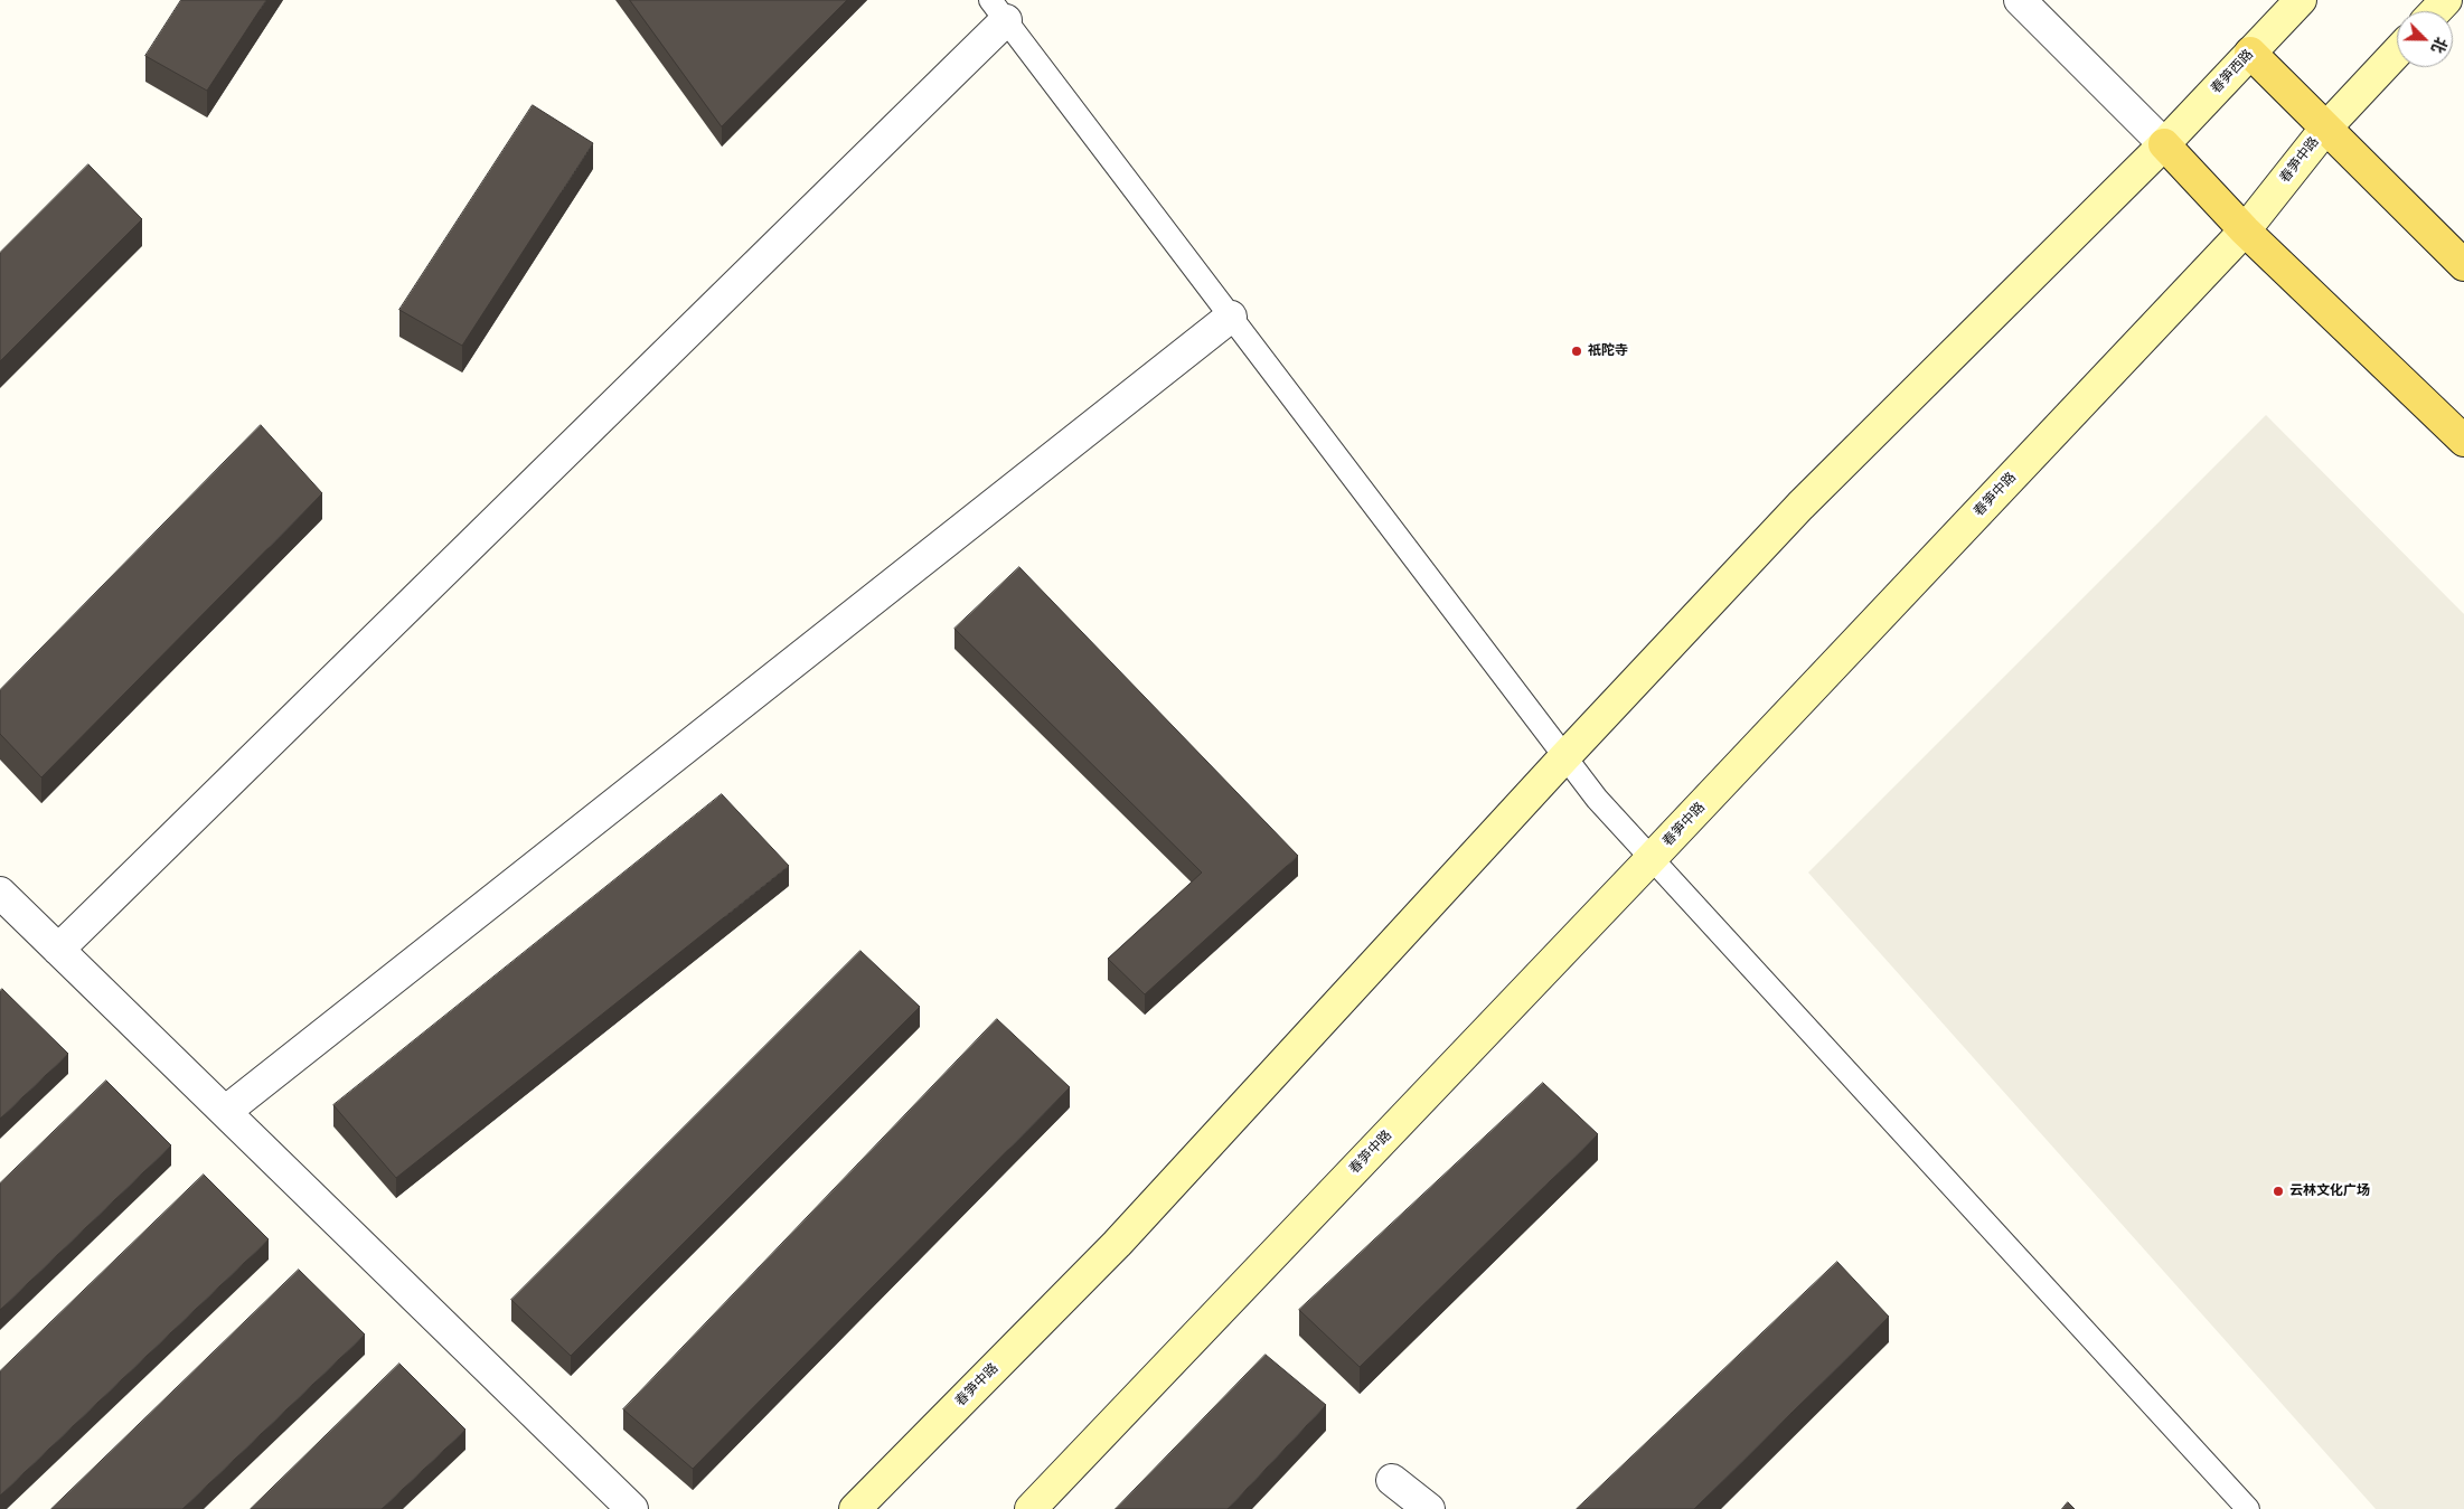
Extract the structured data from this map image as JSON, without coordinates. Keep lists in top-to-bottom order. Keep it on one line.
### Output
{"streets":{"main road":["春笋西路","春笋中路"]},"crossings":[["春笋西路","春笋中路"]],"places":["祇陀寺","云林文化广场"],"north":"bottom right"}
